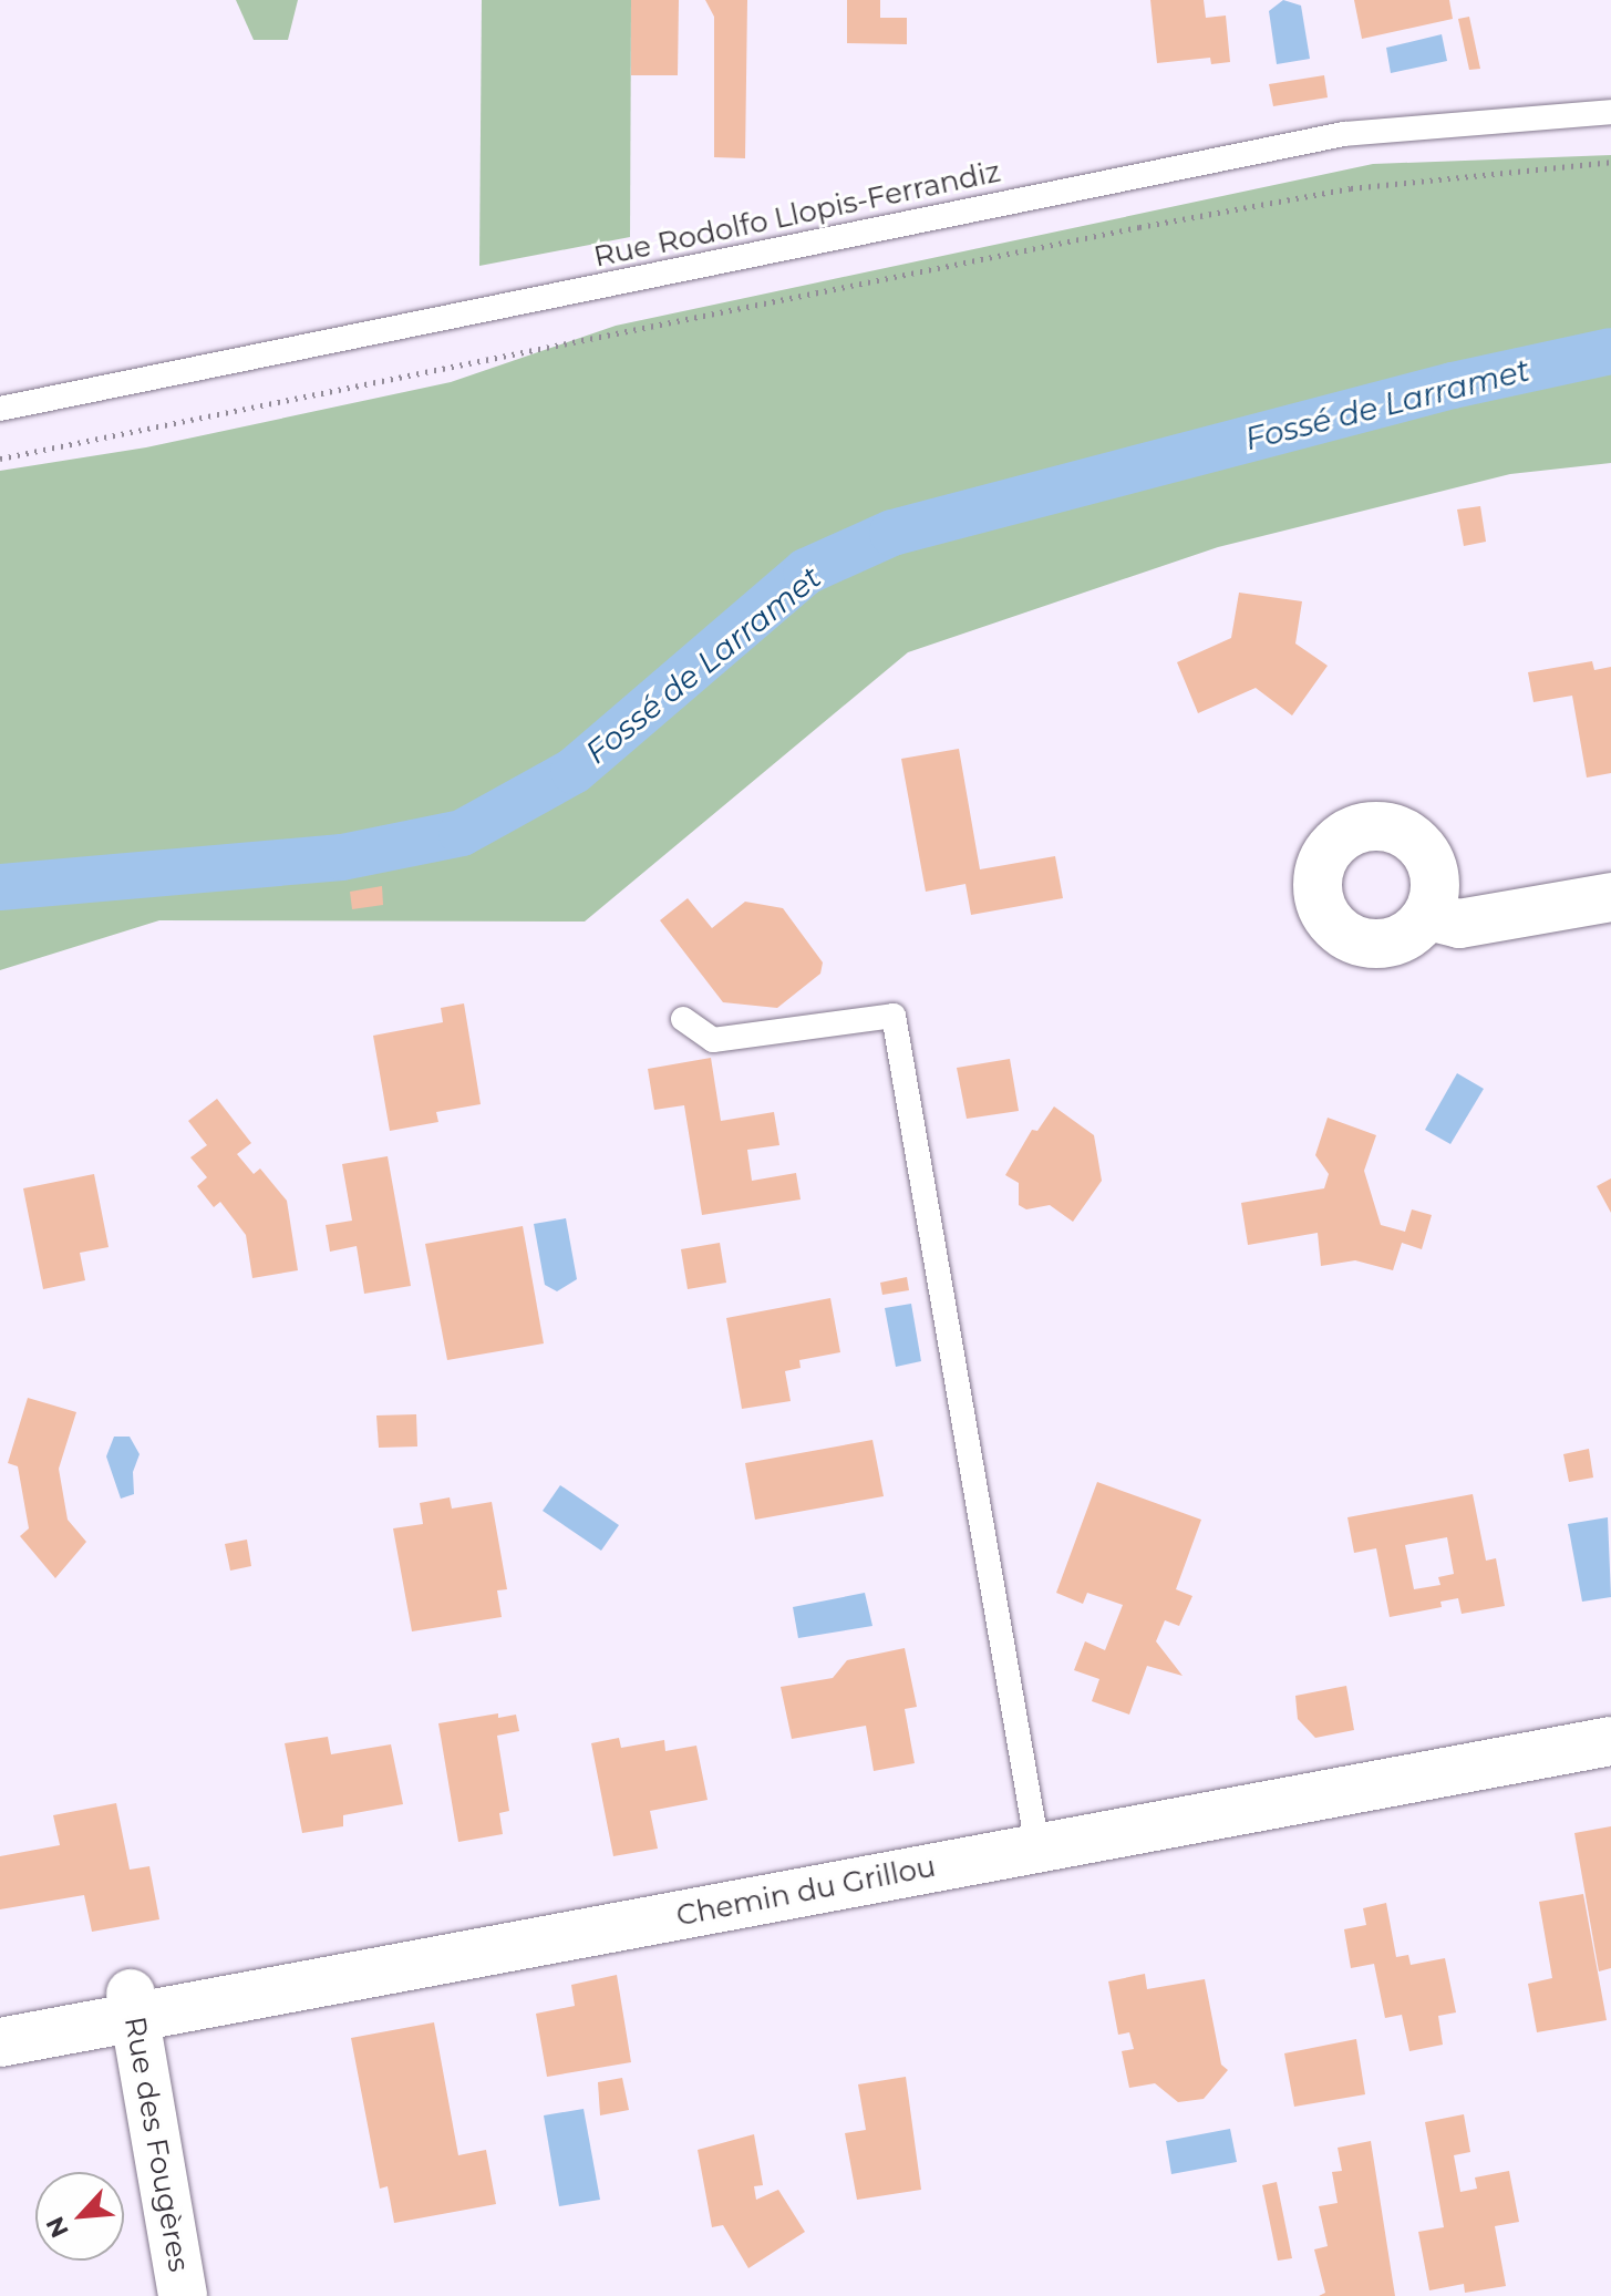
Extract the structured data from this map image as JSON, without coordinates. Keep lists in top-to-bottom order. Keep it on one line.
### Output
{"streets":{"street":["Chemin du Grillou","Rue des Fougères"],"lane":["Rue Rodolfo Llopis-Ferrandiz"]},"crossings":[["Chemin du Grillou","Rue des Fougères"]],"water":["Fossé de Larramet"],"north":"bottom left"}
